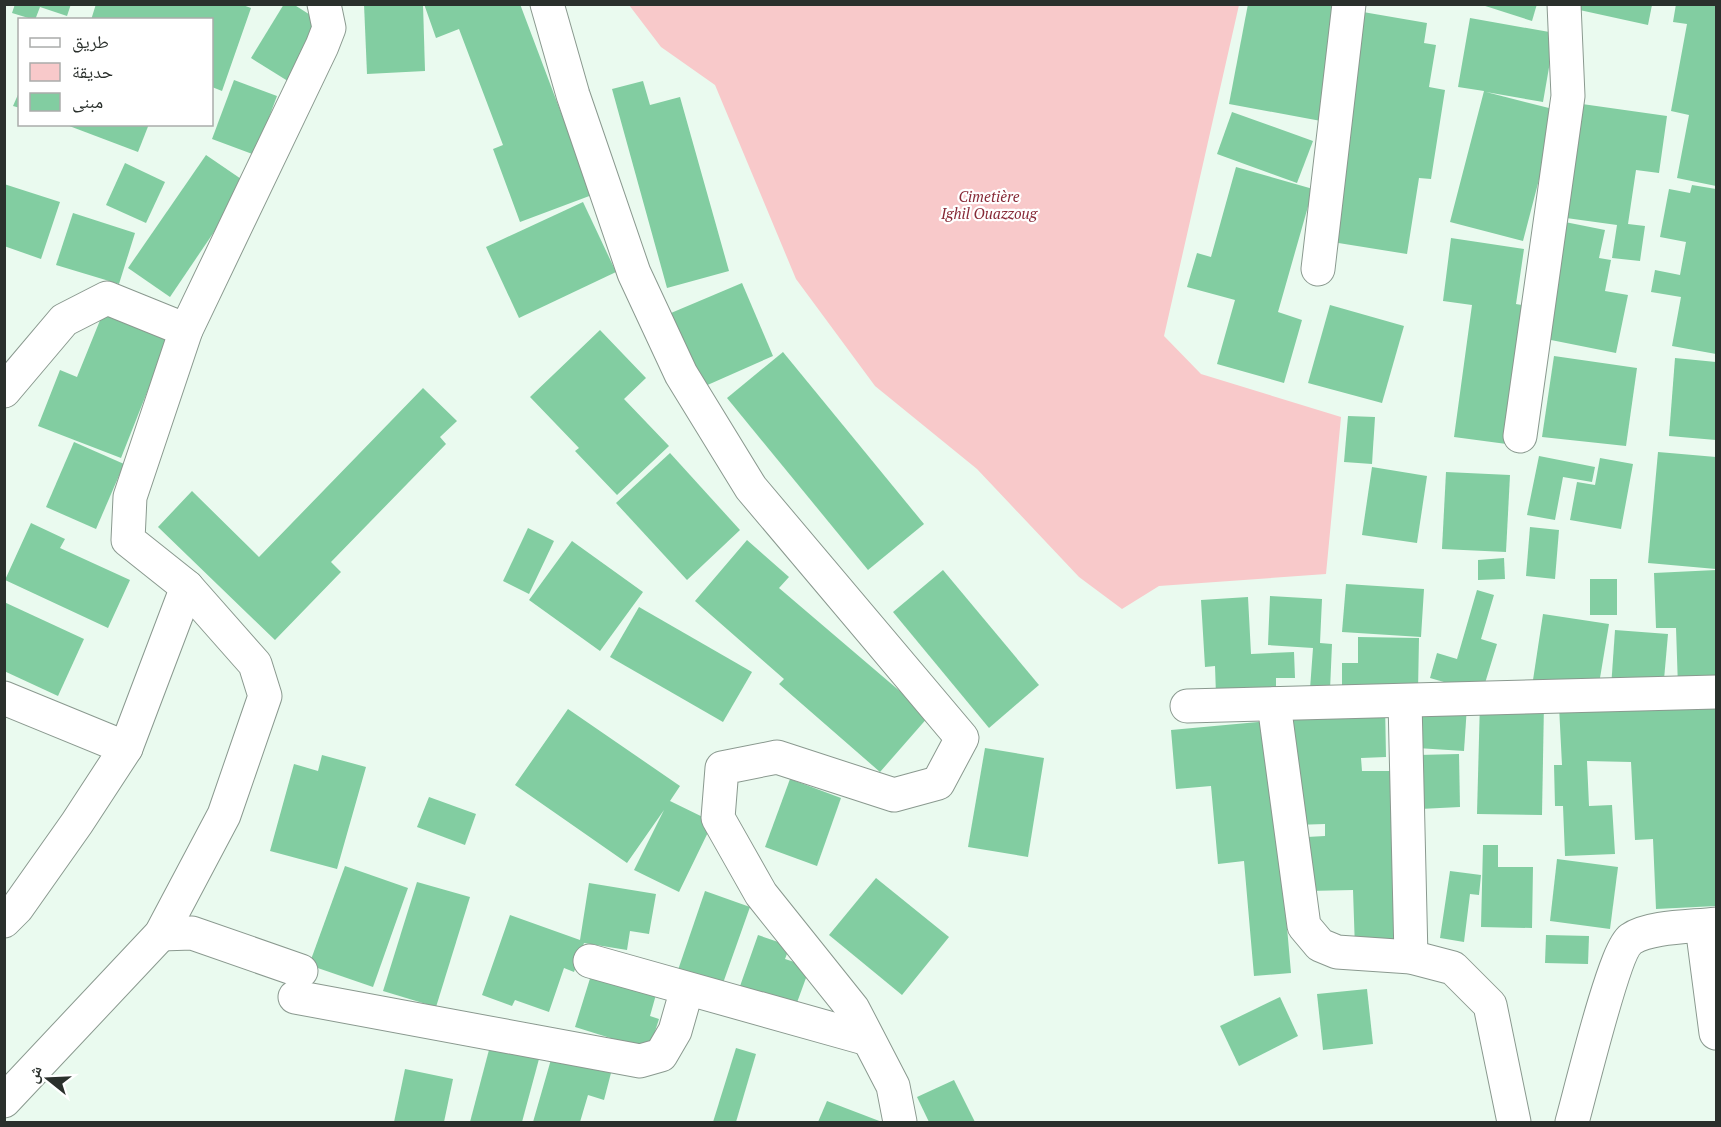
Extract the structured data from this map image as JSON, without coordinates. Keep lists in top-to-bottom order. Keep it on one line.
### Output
{"parks":["Cimetière Ighil Ouazzoug"],"legend":["طريق","حديقة","مبنى"],"north":"left"}
